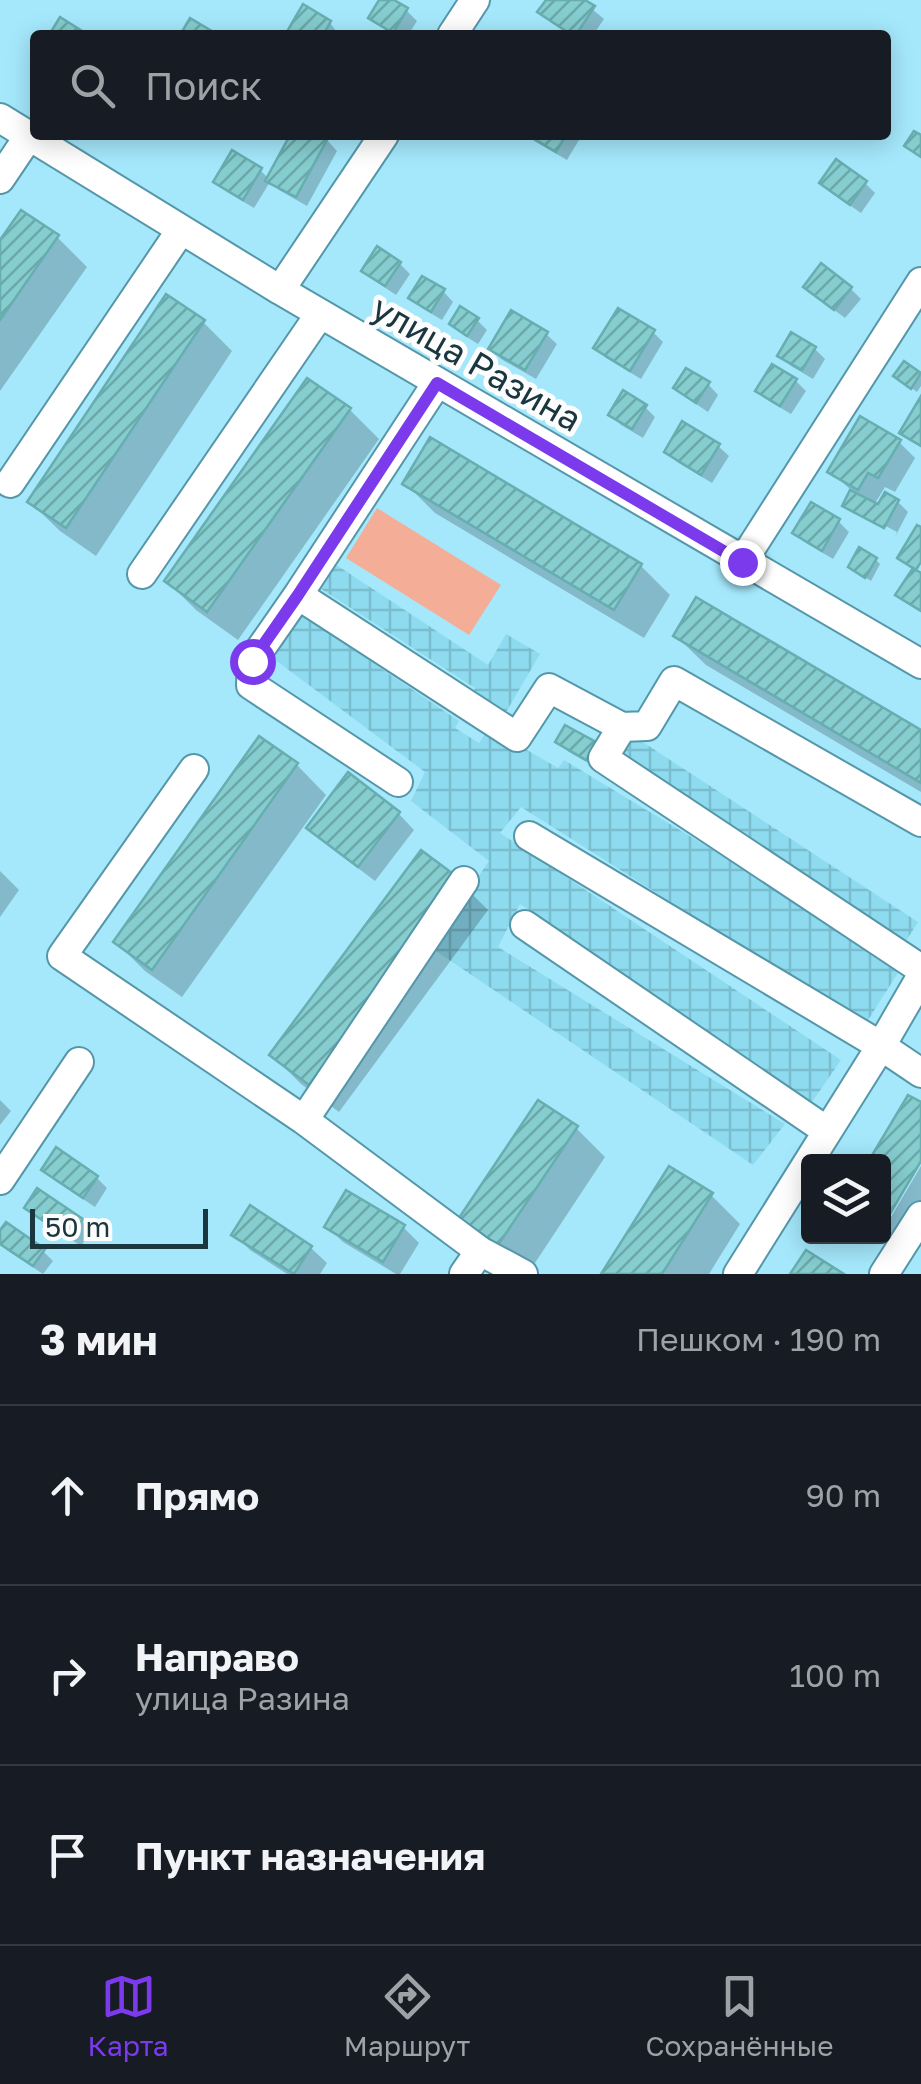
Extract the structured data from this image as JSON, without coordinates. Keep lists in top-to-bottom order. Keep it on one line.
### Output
{"streets":{"street":["улица Разина"]},"scale_bar":"50 m","page":{"search":"Поиск","scale":"50 m","heading":["3 мин","Пешком · 190 m"],"list":[["Прямо","90 m"],["Направо","улица Разина","100 m"],"Пункт назначения"],"nav":["Карта","Маршрут","Сохранённые"]}}
